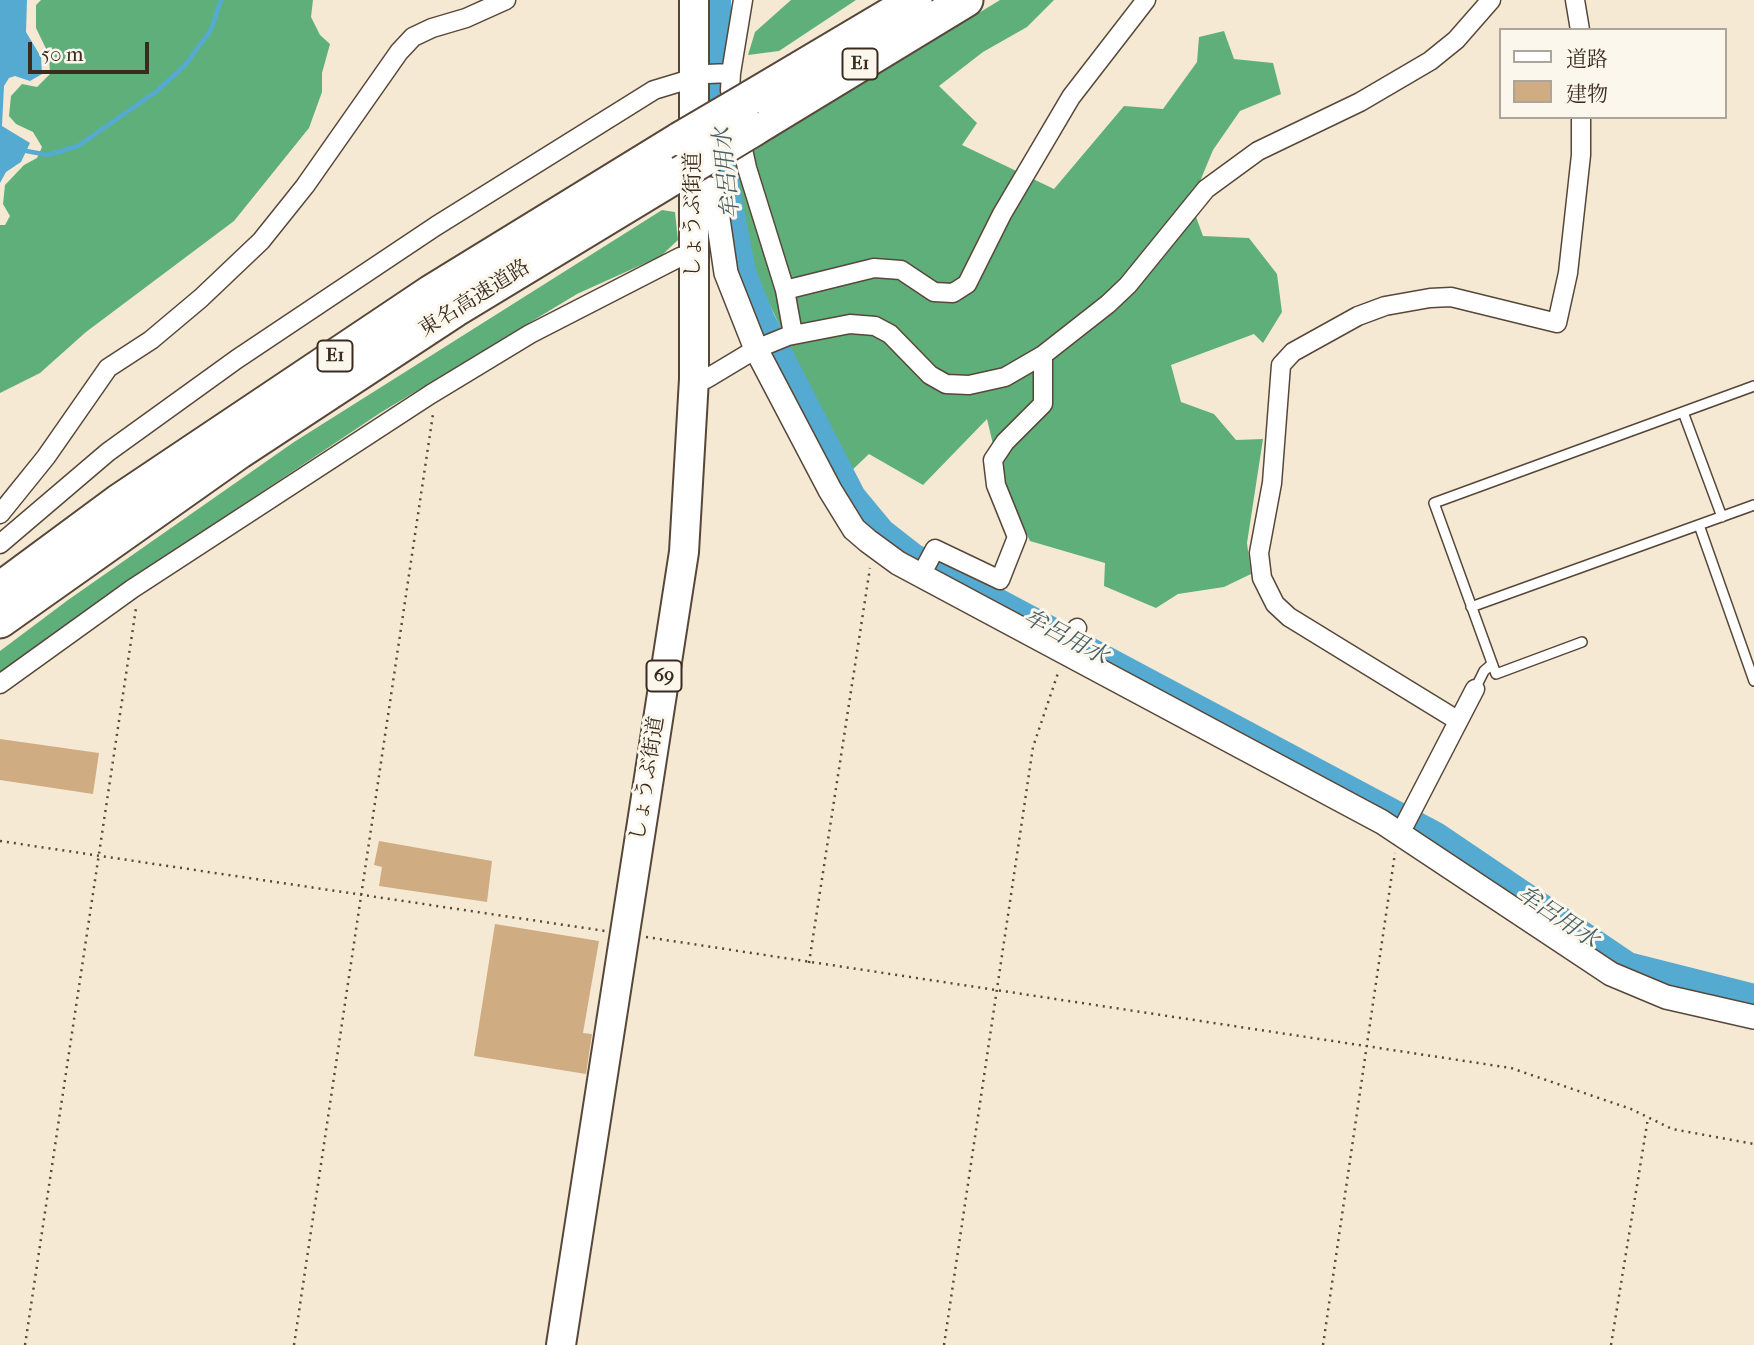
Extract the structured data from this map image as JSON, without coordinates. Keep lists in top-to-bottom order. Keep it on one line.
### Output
{"streets":{"highway":["E1","東名高速道路"],"main road":["しょうぶ街道","69"]},"crossings":[["しょうぶ街道","東名高速道路"]],"water":["牟呂用水"],"legend":["道路","建物"],"scale_bar":"50 m"}
